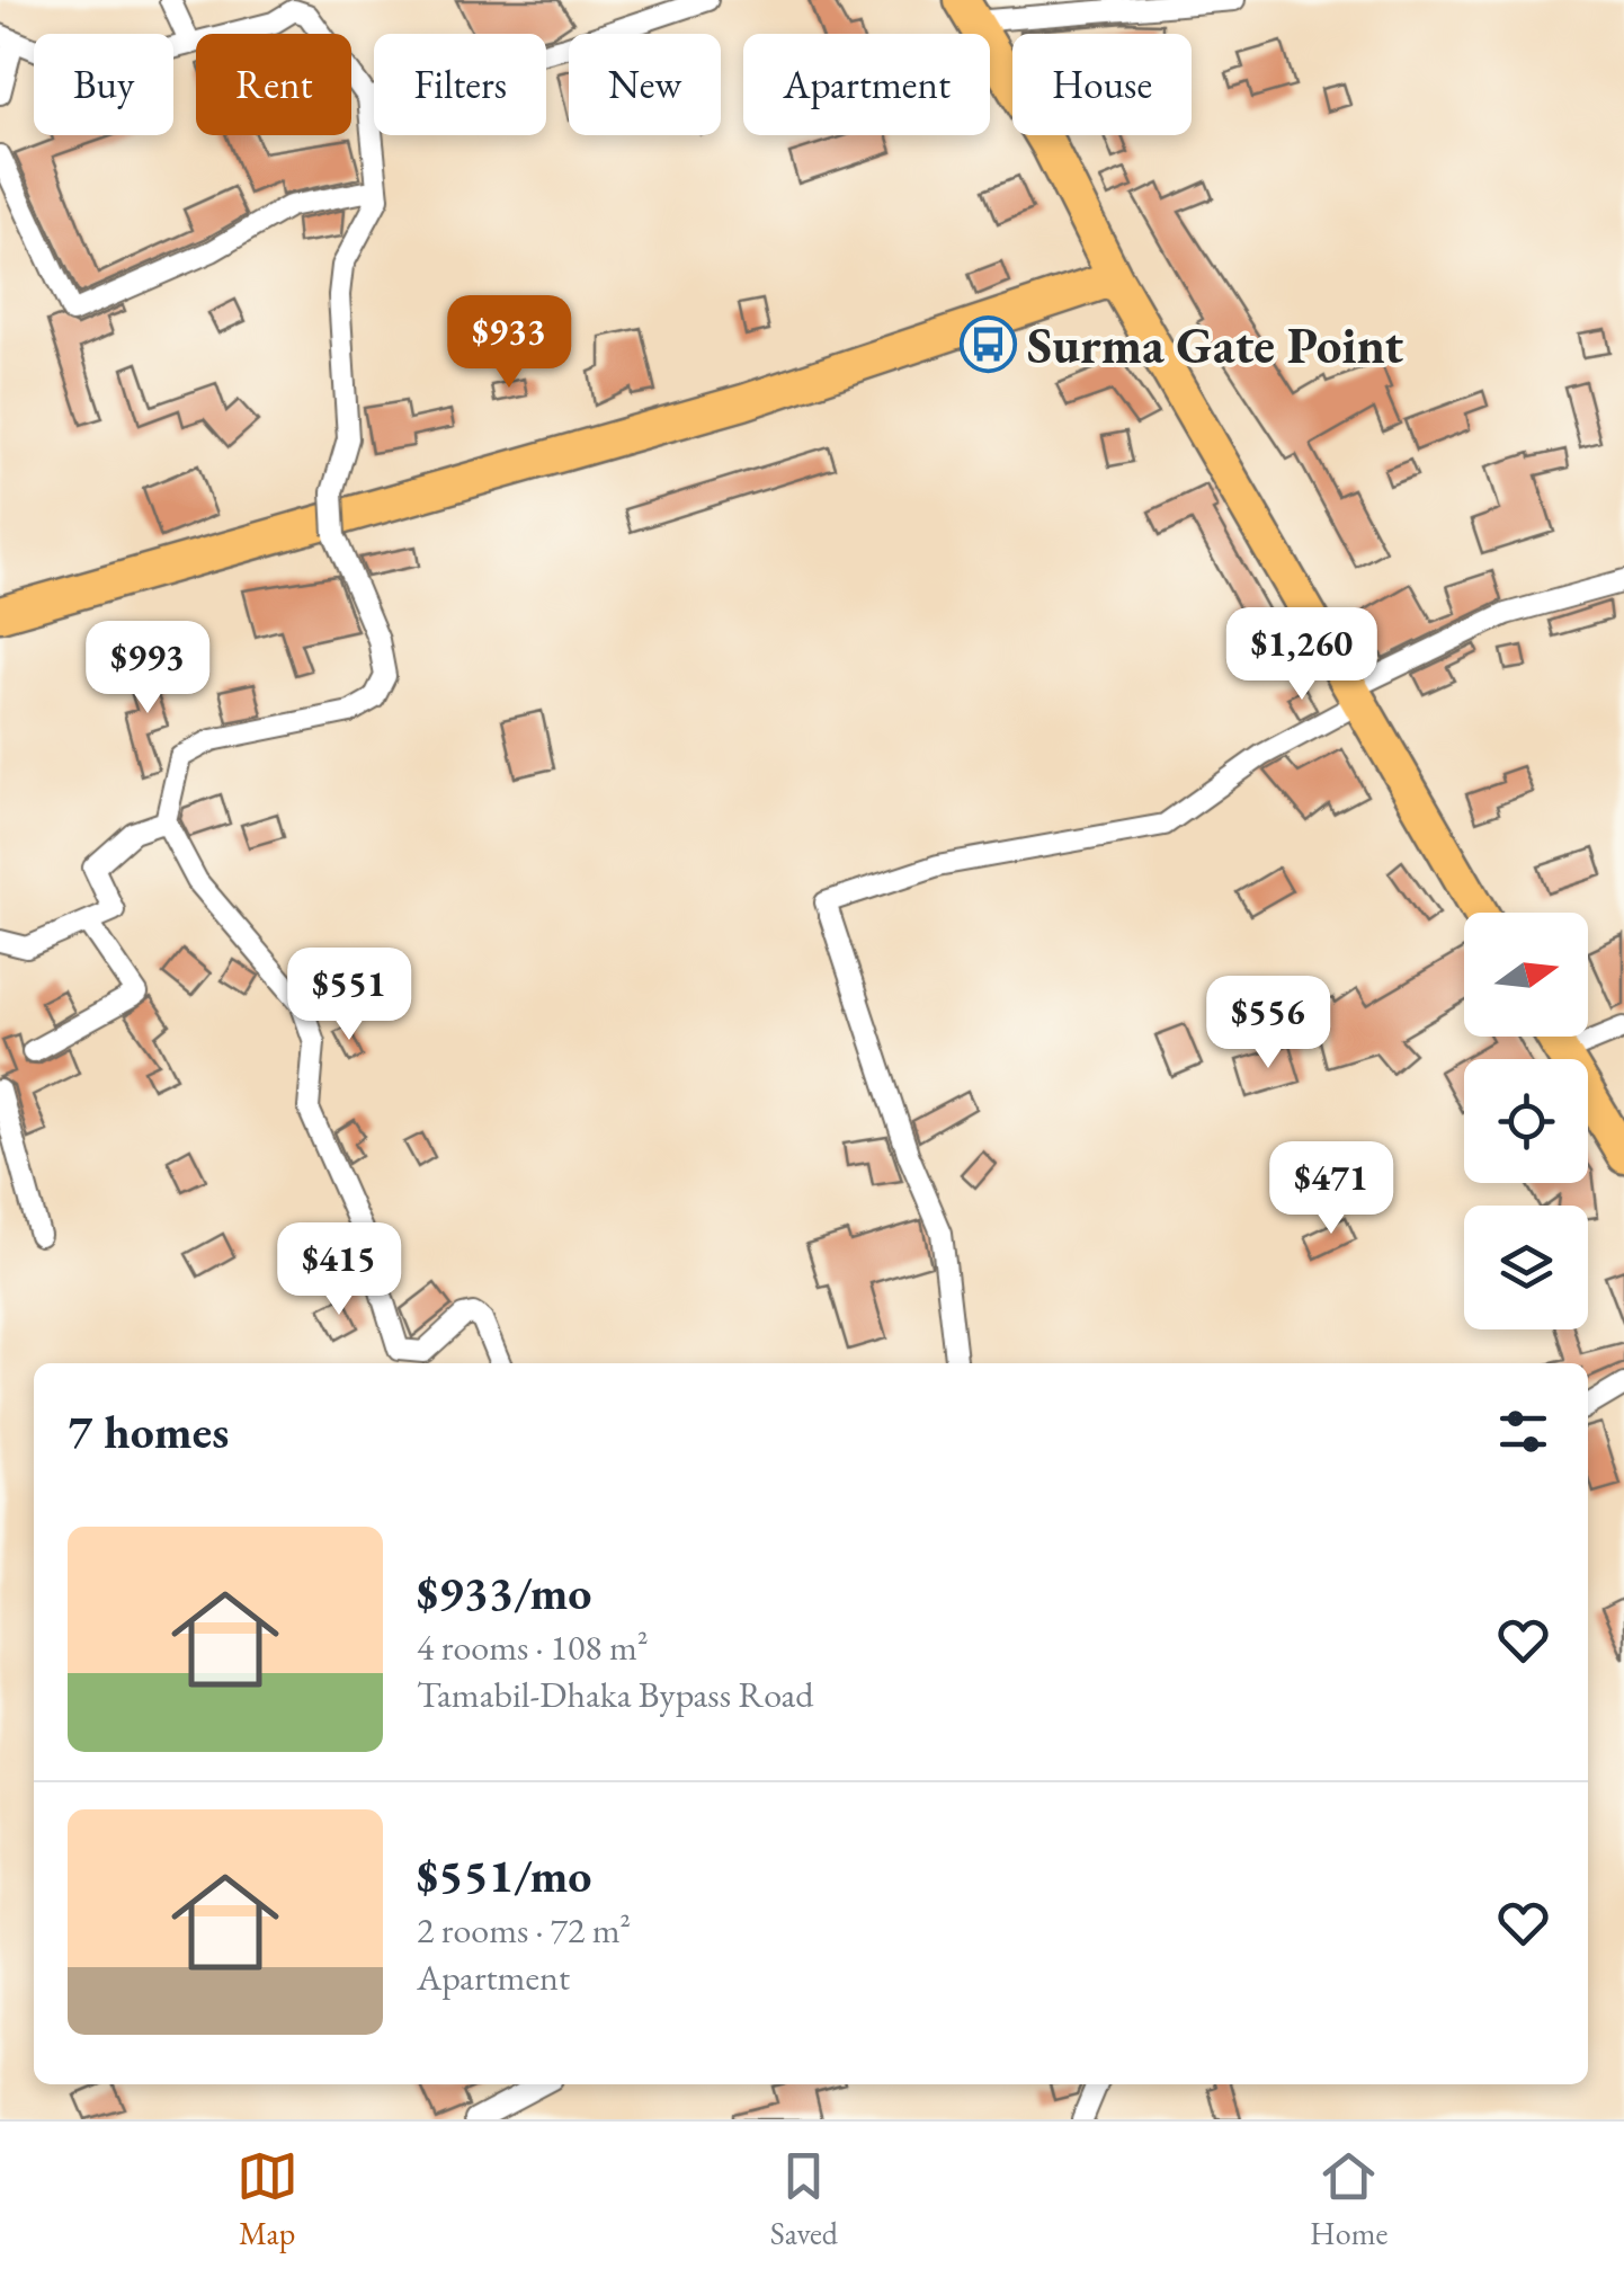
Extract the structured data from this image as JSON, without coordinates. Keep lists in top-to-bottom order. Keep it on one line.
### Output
{"places":{"bus stop":["Surma Gate Point"]},"north":"right","page":{"chip":["Buy","Rent","Filters","New","Apartment","House"],"price":["$933","$1,260","$993","$551","$556","$471","$415"],"heading":"7 homes","list":[{"name":"$933/mo","note":"4 rooms · 108 m² · Tamabil-Dhaka Bypass Road"},{"name":"$551/mo","note":"2 rooms · 72 m² · Apartment"}],"tabs":["Map","Saved","Home"]}}
